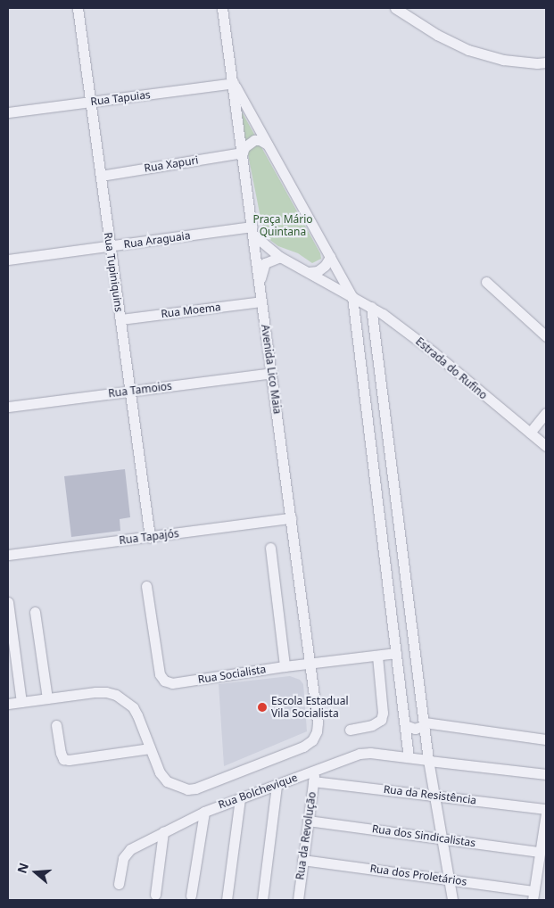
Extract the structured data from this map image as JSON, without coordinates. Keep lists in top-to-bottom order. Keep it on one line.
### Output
{"streets":{"street":["Rua Tapuias","Rua Xapuri","Rua Araguaia","Rua Tupiniquins","Rua Moema","Estrada do Rufino","Avenida Lico Maia","Rua Tamoios","Rua Tapajós","Rua Socialista","Rua Bolchevique","Rua da Resistência","Rua da Revolução","Rua dos Sindicalistas","Rua dos Proletários"]},"crossings":[["Rua Tapuias","Rua Tupiniquins"],["Rua Tapuias","Avenida Lico Maia"],["Rua Xapuri","Rua Tupiniquins"],["Rua Xapuri","Avenida Lico Maia"],["Rua Araguaia","Rua Tupiniquins"],["Rua Araguaia","Estrada do Rufino"],["Rua Araguaia","Avenida Lico Maia"],["Rua Tupiniquins","Rua Moema"],["Rua Tupiniquins","Rua Tamoios"],["Rua Tupiniquins","Rua Tapajós"],["Rua Moema","Avenida Lico Maia"],["Estrada do Rufino","Avenida Lico Maia"],["Avenida Lico Maia","Rua Tamoios"],["Avenida Lico Maia","Rua Tapajós"],["Avenida Lico Maia","Rua Socialista"],["Rua Bolchevique","Rua da Revolução"],["Rua da Resistência","Rua da Revolução"],["Rua da Revolução","Rua dos Sindicalistas"],["Rua da Revolução","Rua dos Proletários"]],"parks":["Praça Mário Quintana"],"places":["Escola Estadual Vila Socialista"],"north":"left"}
